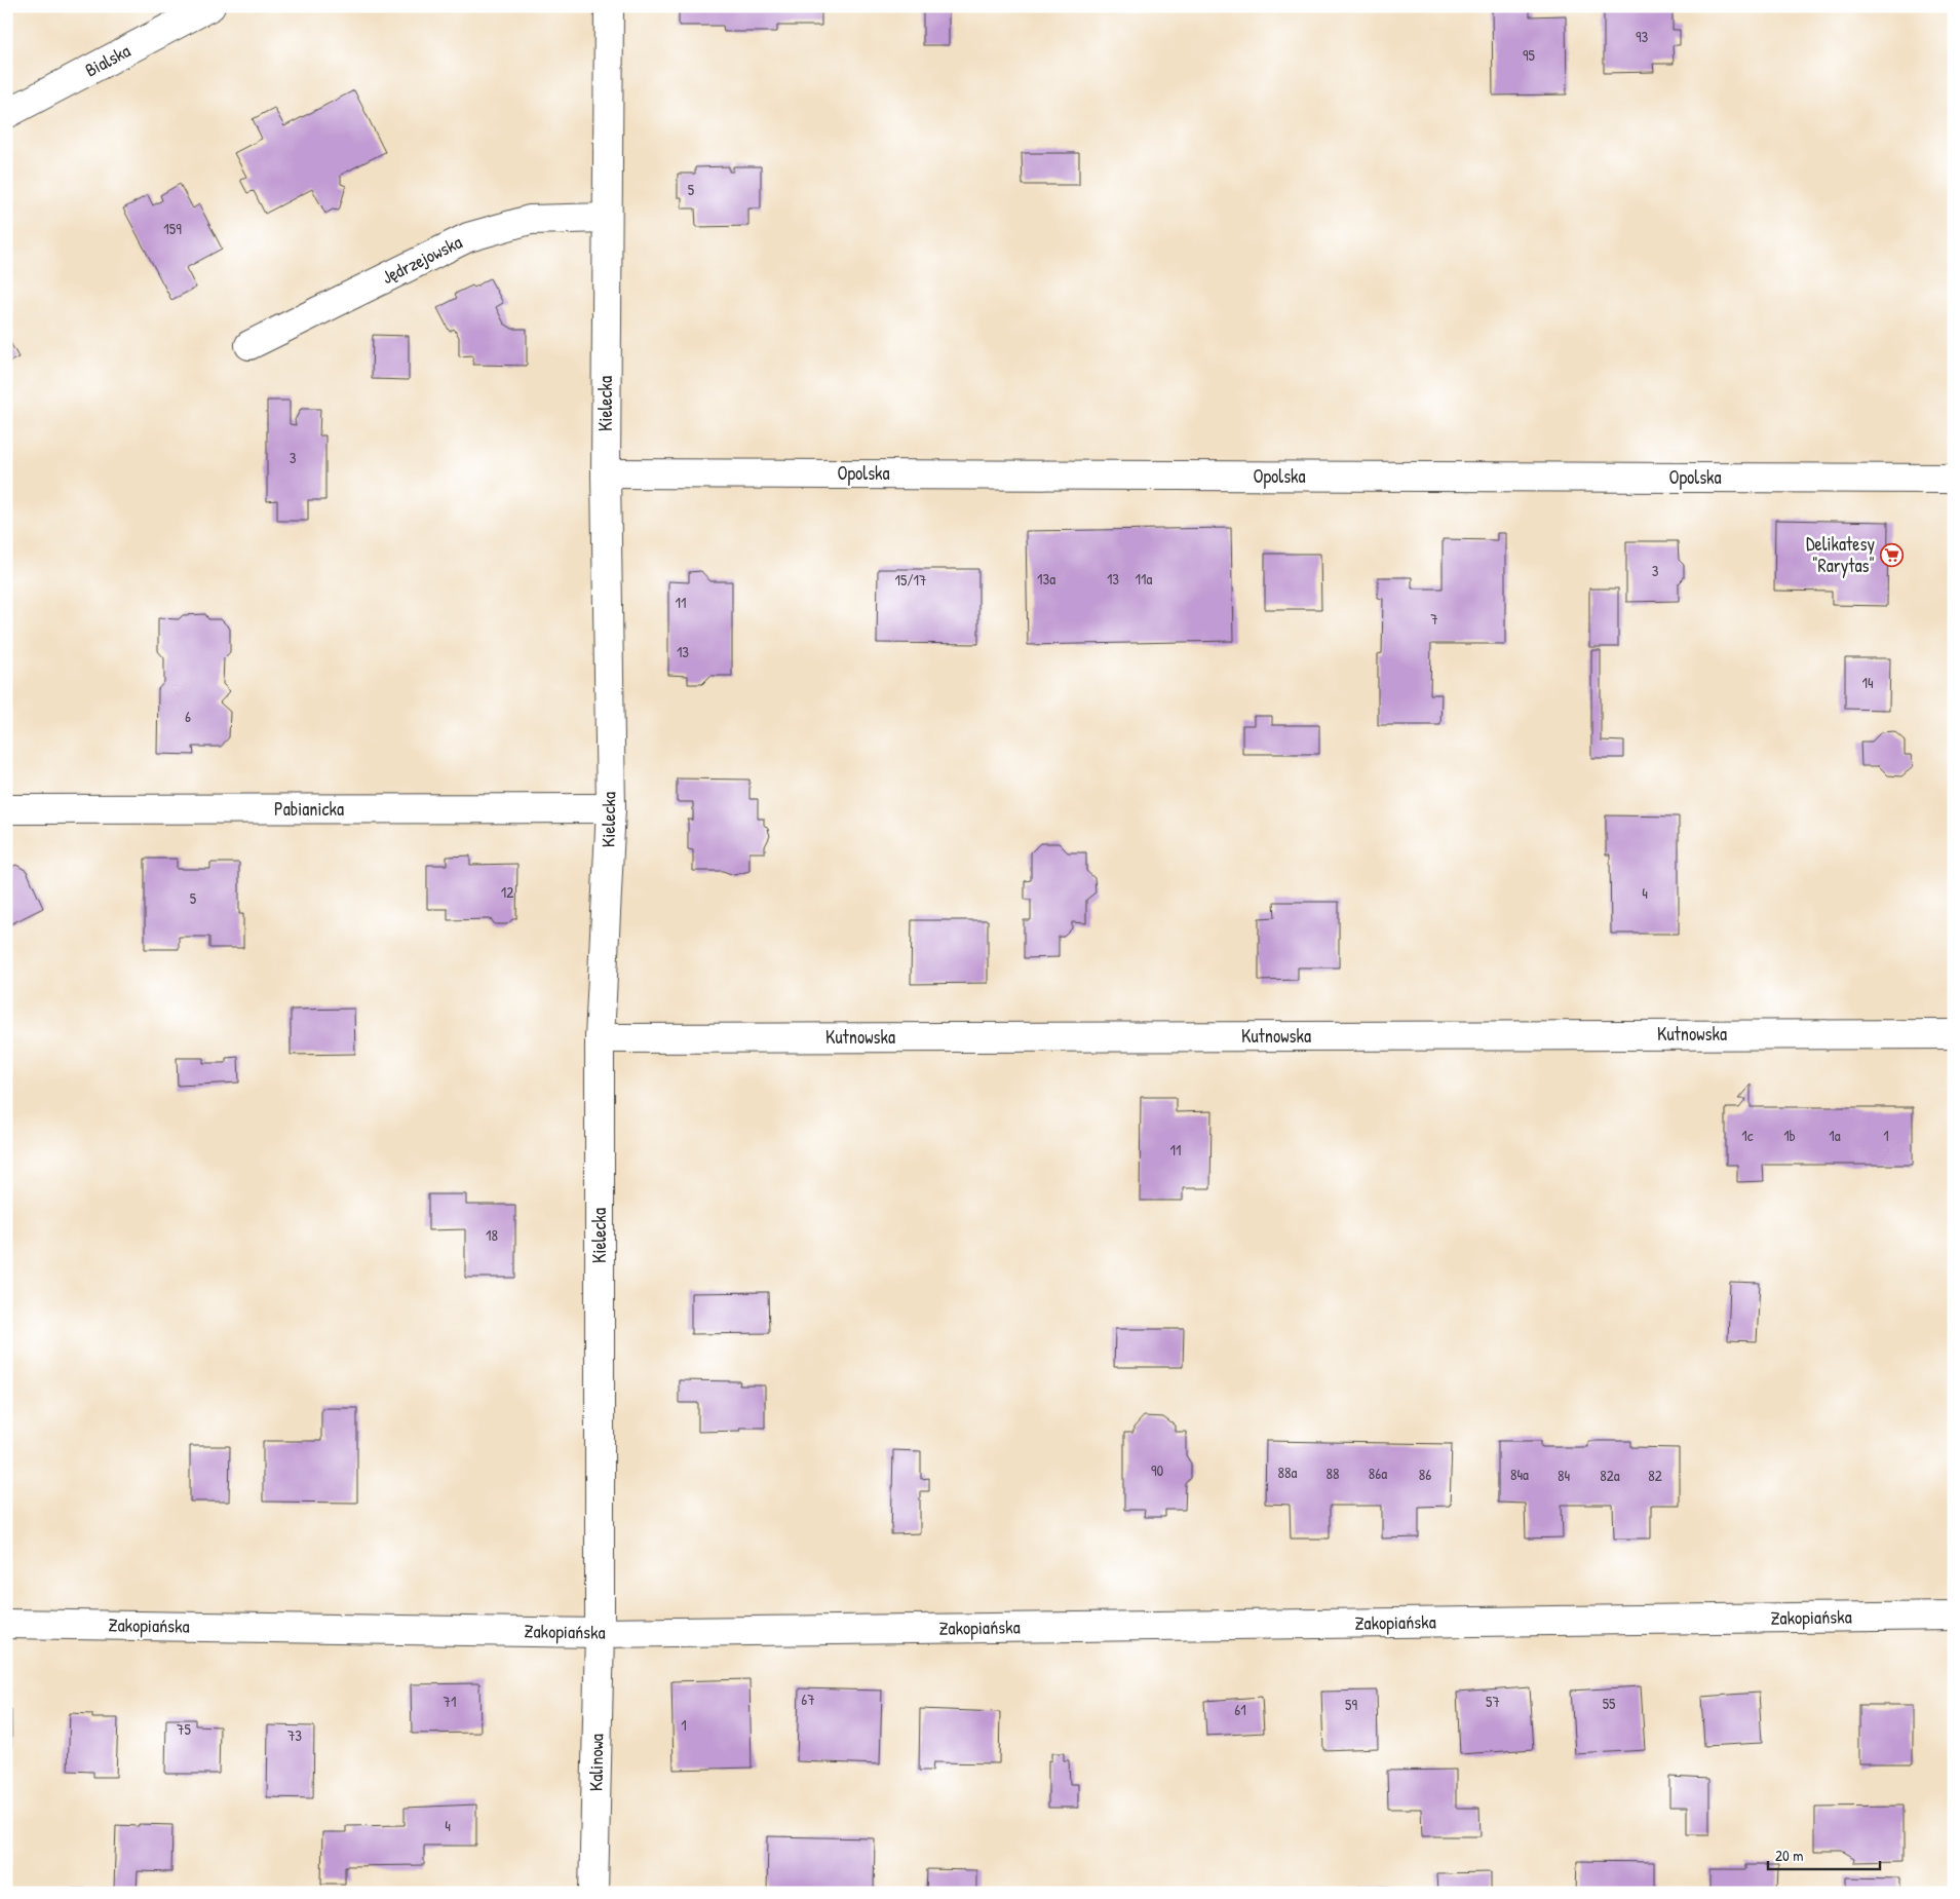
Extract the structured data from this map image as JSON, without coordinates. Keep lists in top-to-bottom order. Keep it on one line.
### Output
{"streets":{"street":["Bialska","Jędrzejowska","Kielecka","Opolska","Pabianicka","Kutnowska","Zakopiańska","Kalinowa"]},"crossings":[["Jędrzejowska","Kielecka"],["Kielecka","Opolska"],["Kielecka","Pabianicka"],["Kielecka","Kutnowska"],["Kielecka","Zakopiańska"],["Kielecka","Kalinowa"],["Zakopiańska","Kalinowa"]],"places":{"supermarket":["Delikatesy \"Rarytas\""]},"house_numbers":["93","95","5","159","3","3","13a","13","11a","15/17","11","7","13","14","6","12","4","5","1c","1b","1a","1","11","18","90","88a","88","86a","86","84a","84","82a","82","67","71","57","55","59","61","1","75","73","4"],"scale_bar":"20 m"}
